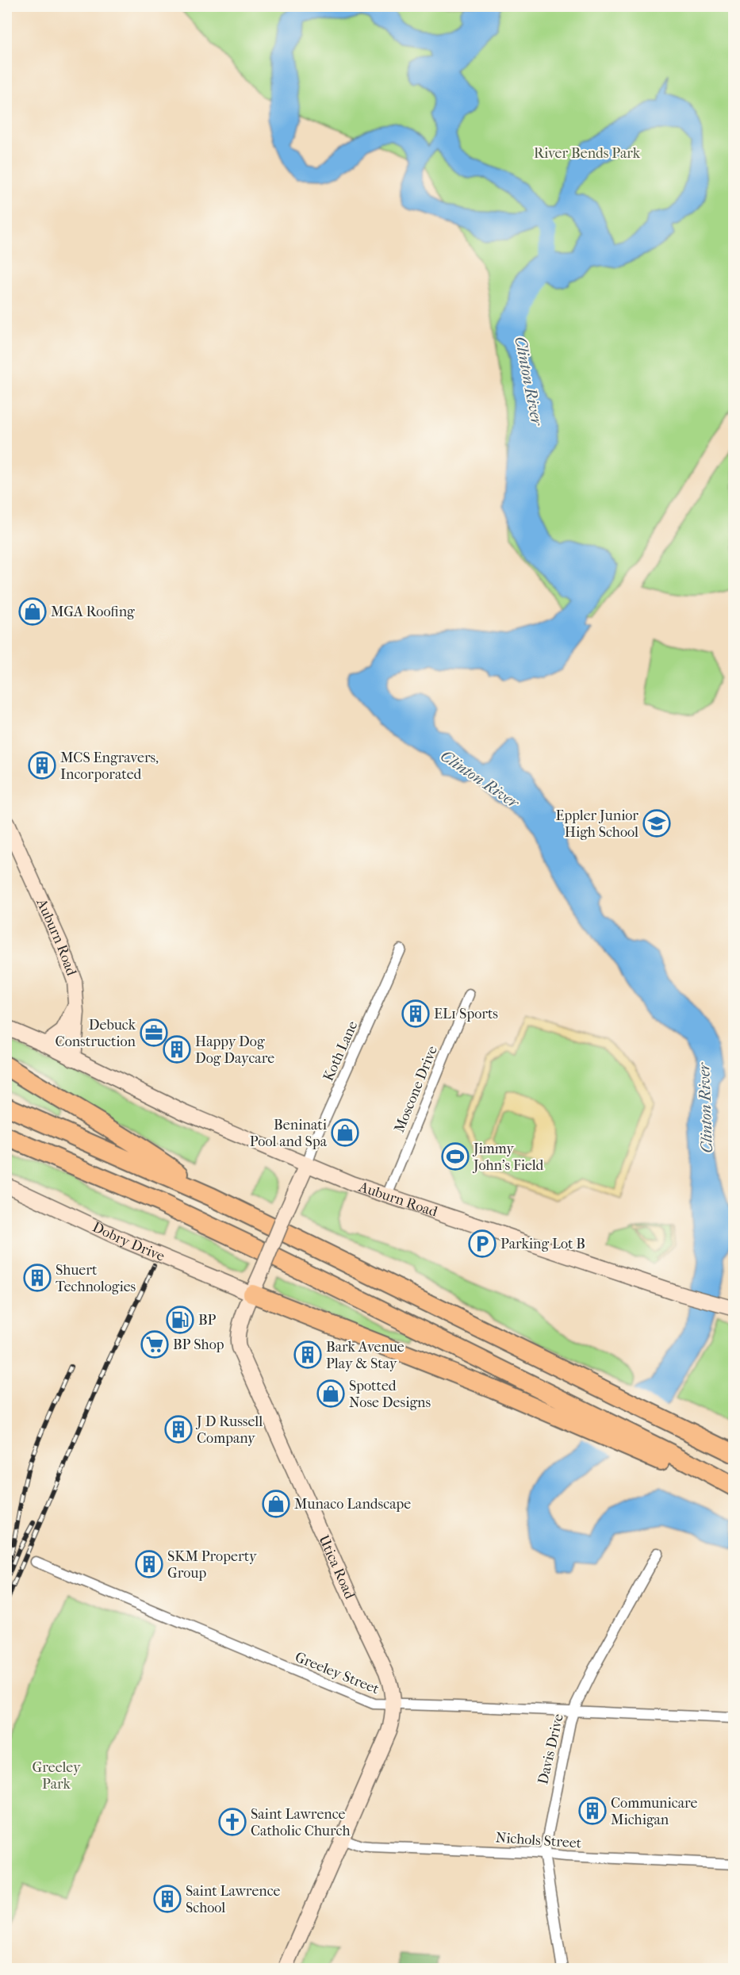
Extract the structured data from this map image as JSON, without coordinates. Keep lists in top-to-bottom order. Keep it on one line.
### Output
{"streets":{"street":["Auburn Road","Koth Lane","Moscone Drive","Dobry Drive","Utica Road","Greeley Street","Davis Drive","Nichols Street"]},"crossings":[["Auburn Road","Koth Lane"],["Auburn Road","Moscone Drive"],["Auburn Road","Utica Road"],["Koth Lane","Utica Road"],["Dobry Drive","Utica Road"],["Utica Road","Greeley Street"],["Utica Road","Nichols Street"],["Greeley Street","Davis Drive"],["Davis Drive","Nichols Street"]],"water":["Clinton River"],"parks":["River Bends Park","Greeley Park"],"places":{"shop":["MGA Roofing","Beninati Pool and Spa","Spotted Nose Designs","Munaco Landscape"],"building":["MCS Engravers, Incorporated","EL1 Sports","Happy Dog Dog Daycare","Shuert Technologies","Bark Avenue Play & Stay","J D Russell Company","SKM Property Group","Communicare Michigan","Saint Lawrence School"],"school or university":["Eppler Junior High School"],"office":["Debuck Construction"],"sports":["Jimmy John's Field"],"parking":["Parking Lot B"],"fuel station":["BP"],"supermarket":["BP Shop"],"church":["Saint Lawrence Catholic Church"]}}
